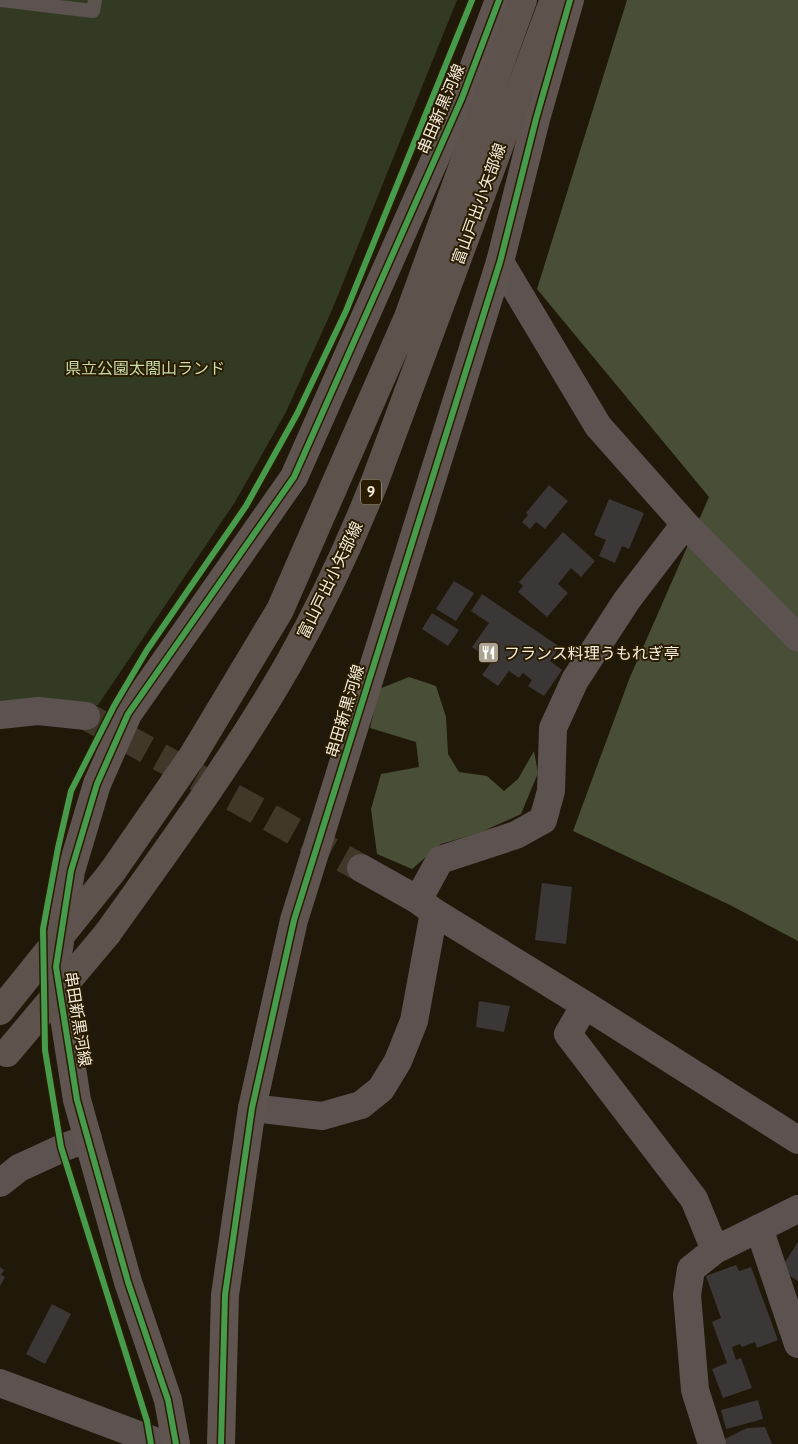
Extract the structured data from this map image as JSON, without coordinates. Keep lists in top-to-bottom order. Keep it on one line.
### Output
{"streets":{"main road":["串田新黒河線","富山戸出小矢部線","9"]},"crossings":[["串田新黒河線","富山戸出小矢部線"]],"parks":["県立公園太閤山ランド"],"places":{"restaurant":["フランス料理うもれぎ亭"]}}
